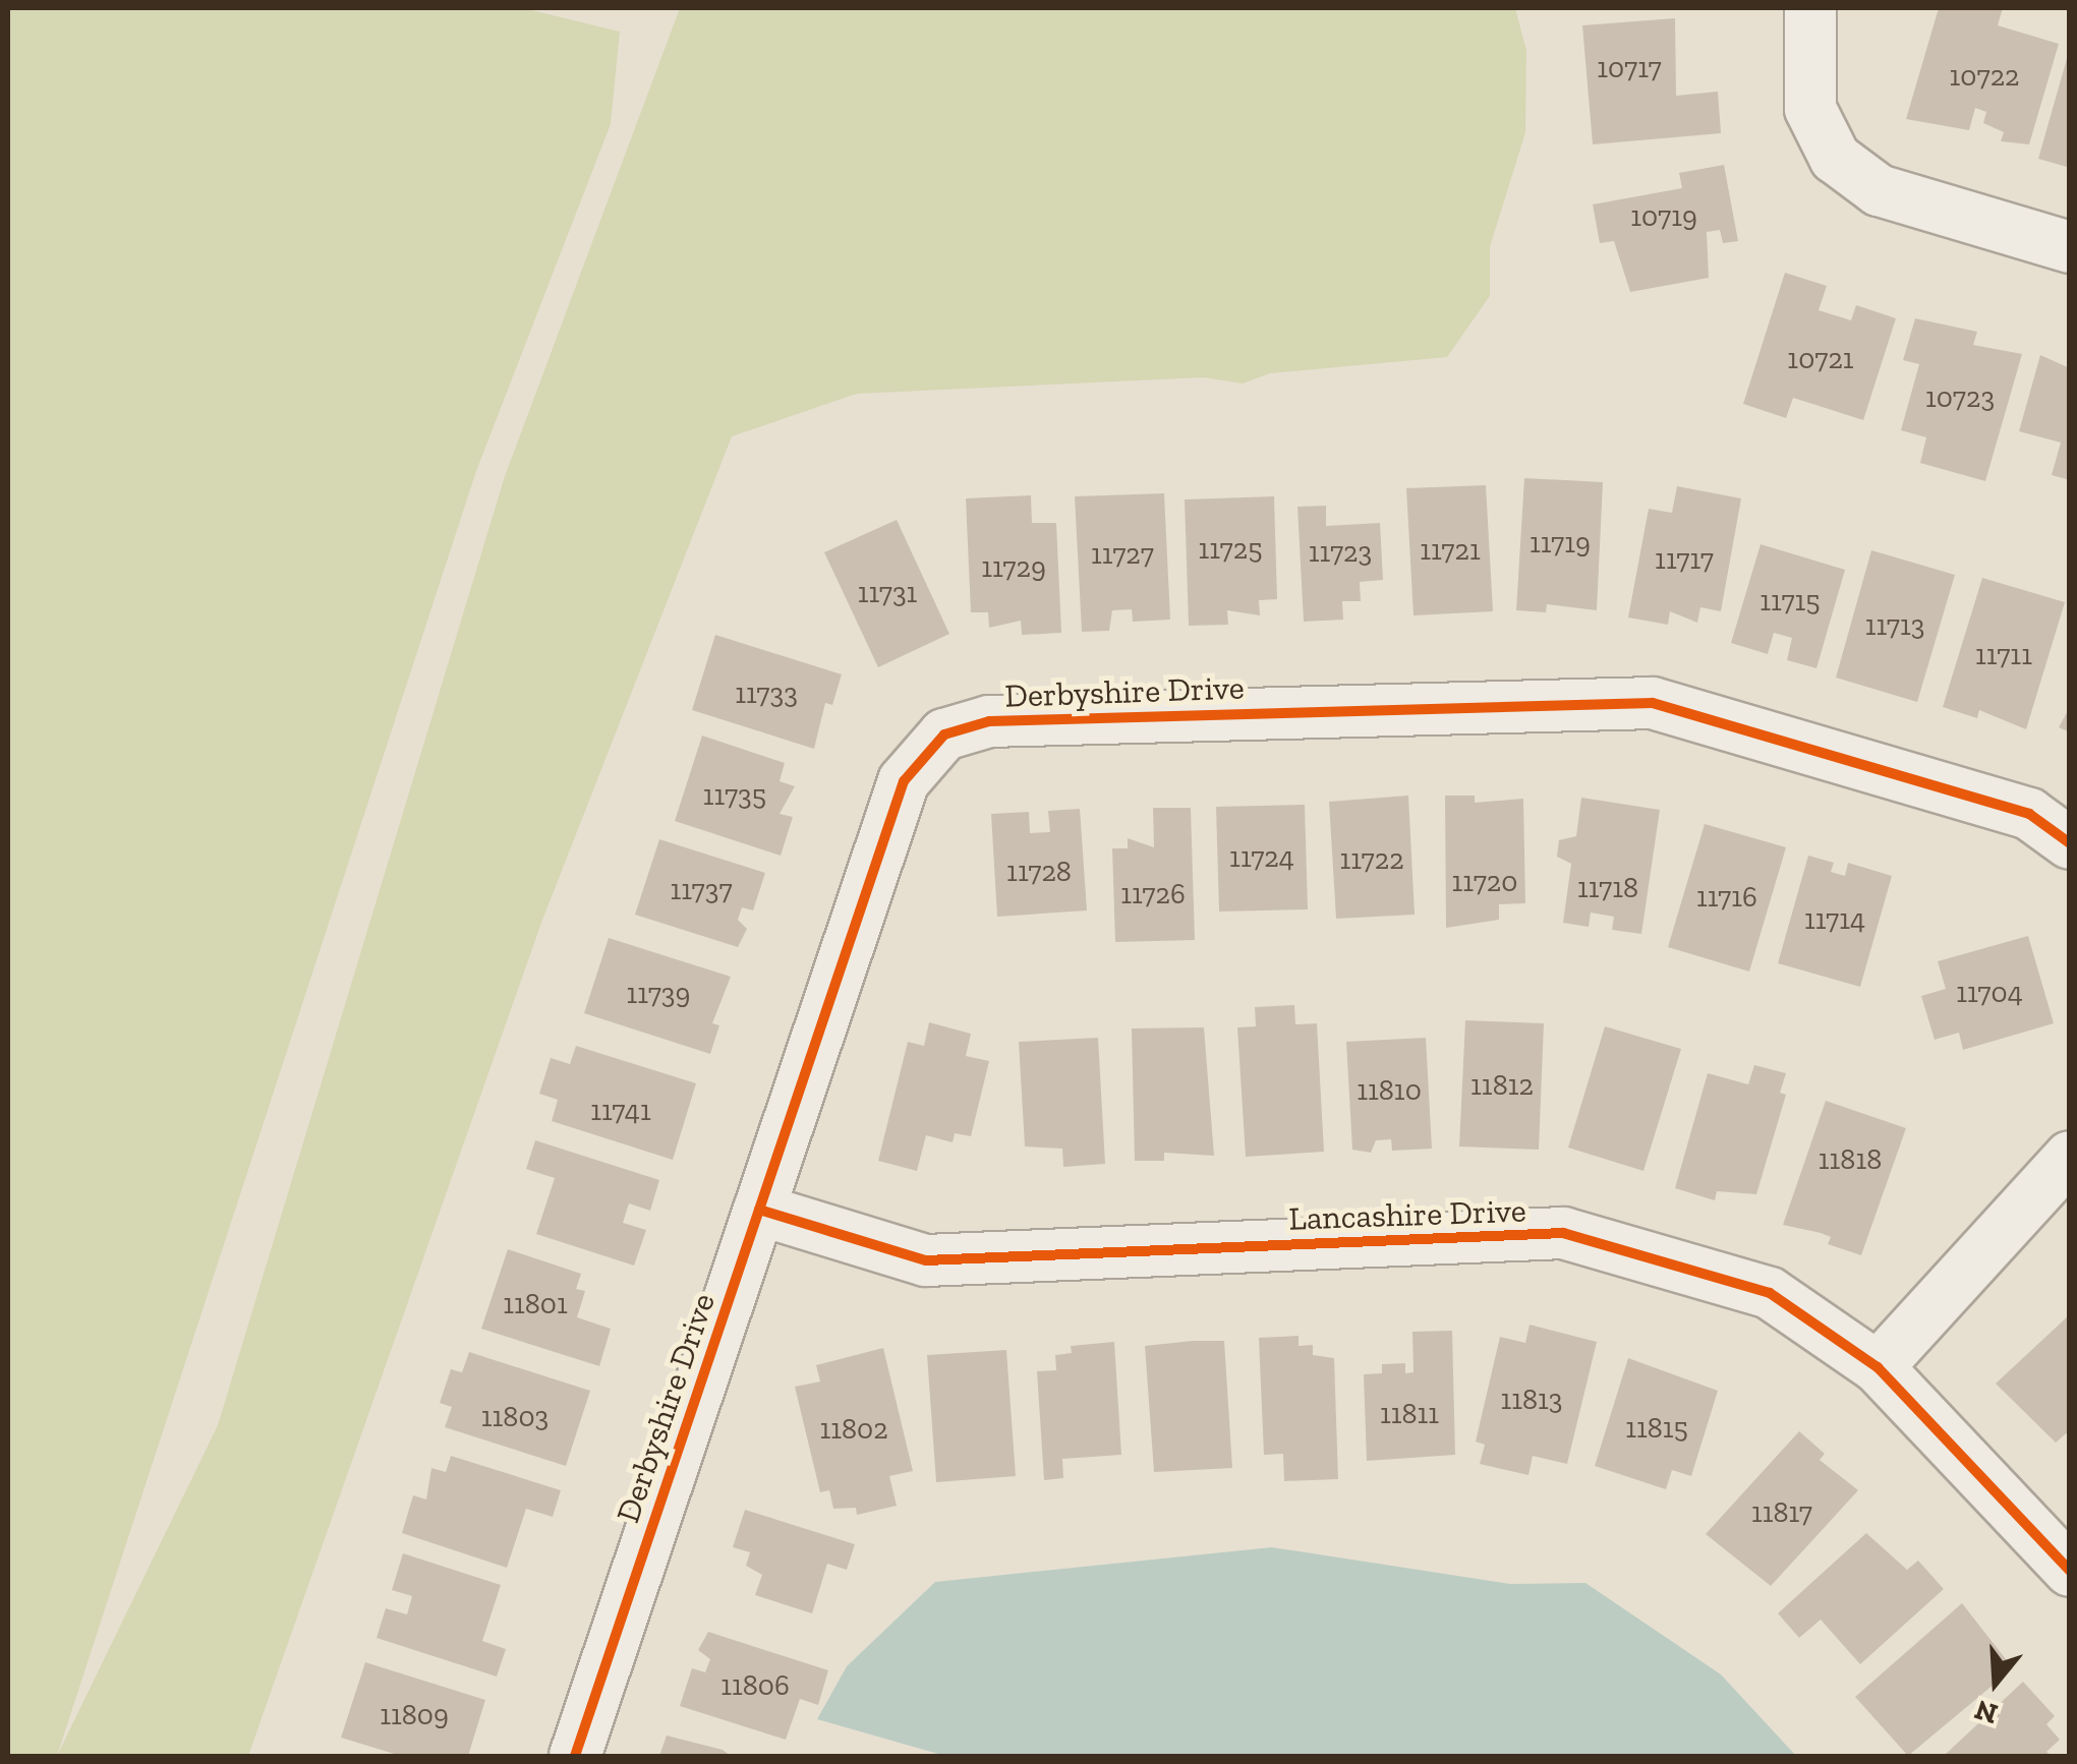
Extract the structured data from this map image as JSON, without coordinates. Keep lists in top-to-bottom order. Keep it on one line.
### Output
{"streets":{"street":["Derbyshire Drive","Lancashire Drive"]},"crossings":[["Derbyshire Drive","Lancashire Drive"]],"house_numbers":["10717","10722","10719","10721","10723","11719","11725","11721","11723","11727","11717","11729","11731","11715","11713","11711","11733","11735","11724","11722","11728","11720","11718","11737","11726","11716","11714","11704","11739","11812","11810","11741","11818","11801","11813","11811","11803","11815","11802","11817","11806","11809"],"north":"bottom"}
